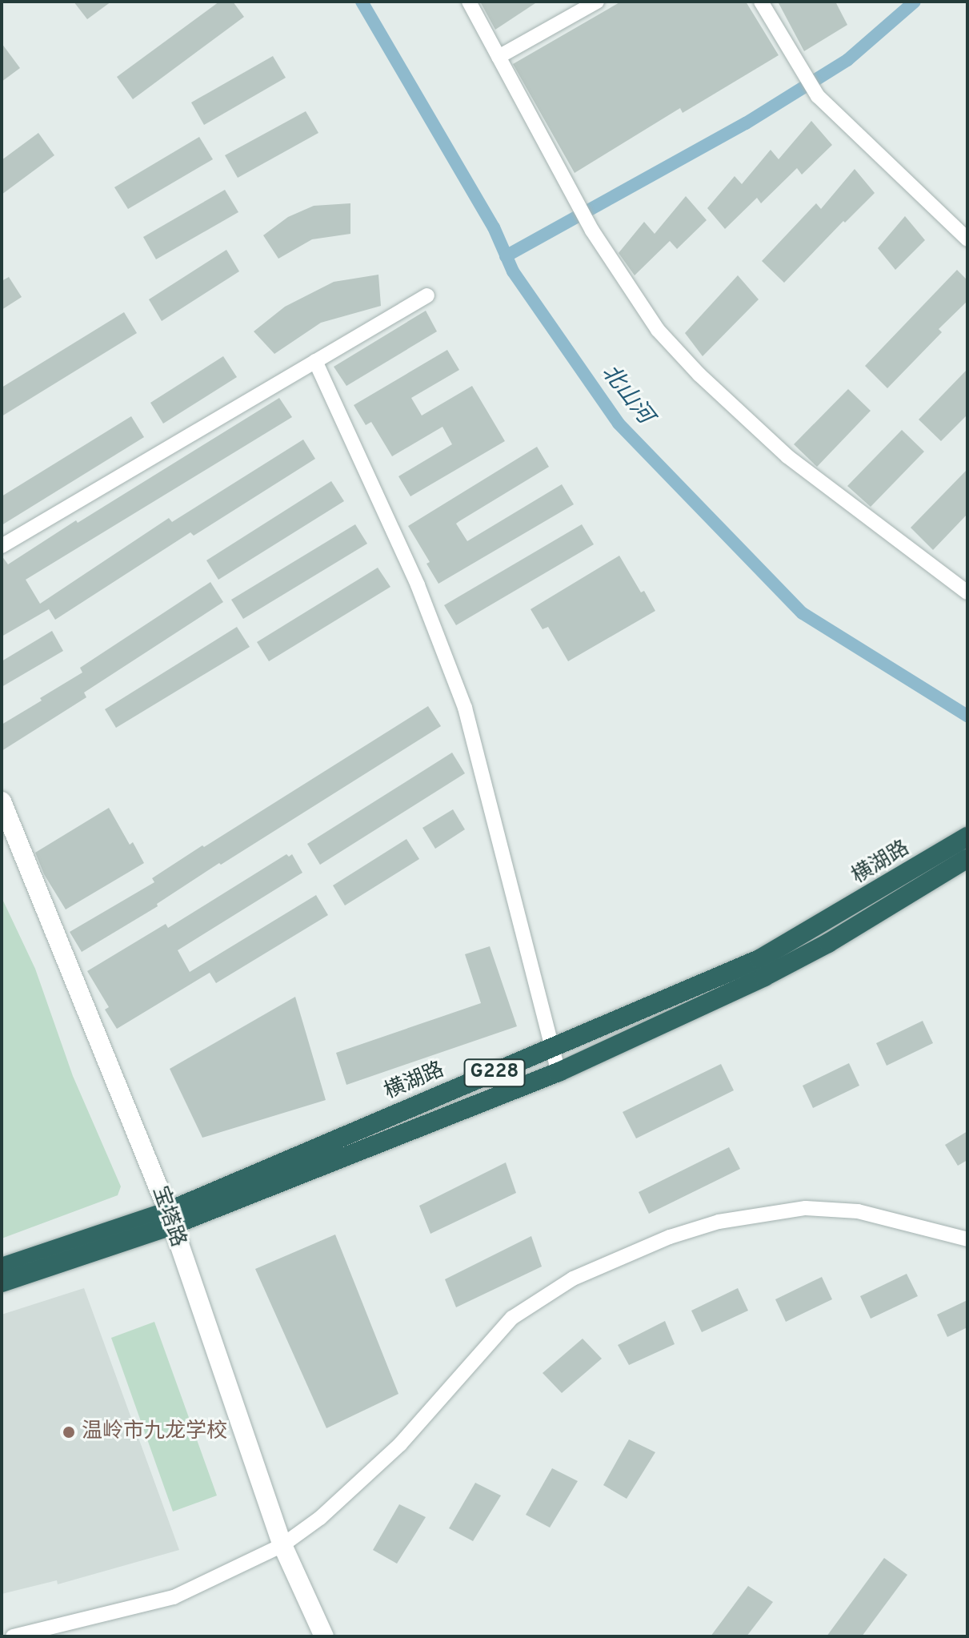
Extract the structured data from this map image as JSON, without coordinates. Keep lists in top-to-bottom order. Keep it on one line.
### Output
{"streets":{"highway":["横湖路","G228"],"street":["宝塔路"]},"crossings":[["横湖路","宝塔路"]],"water":["北山河"],"places":["温岭市九龙学校"]}
